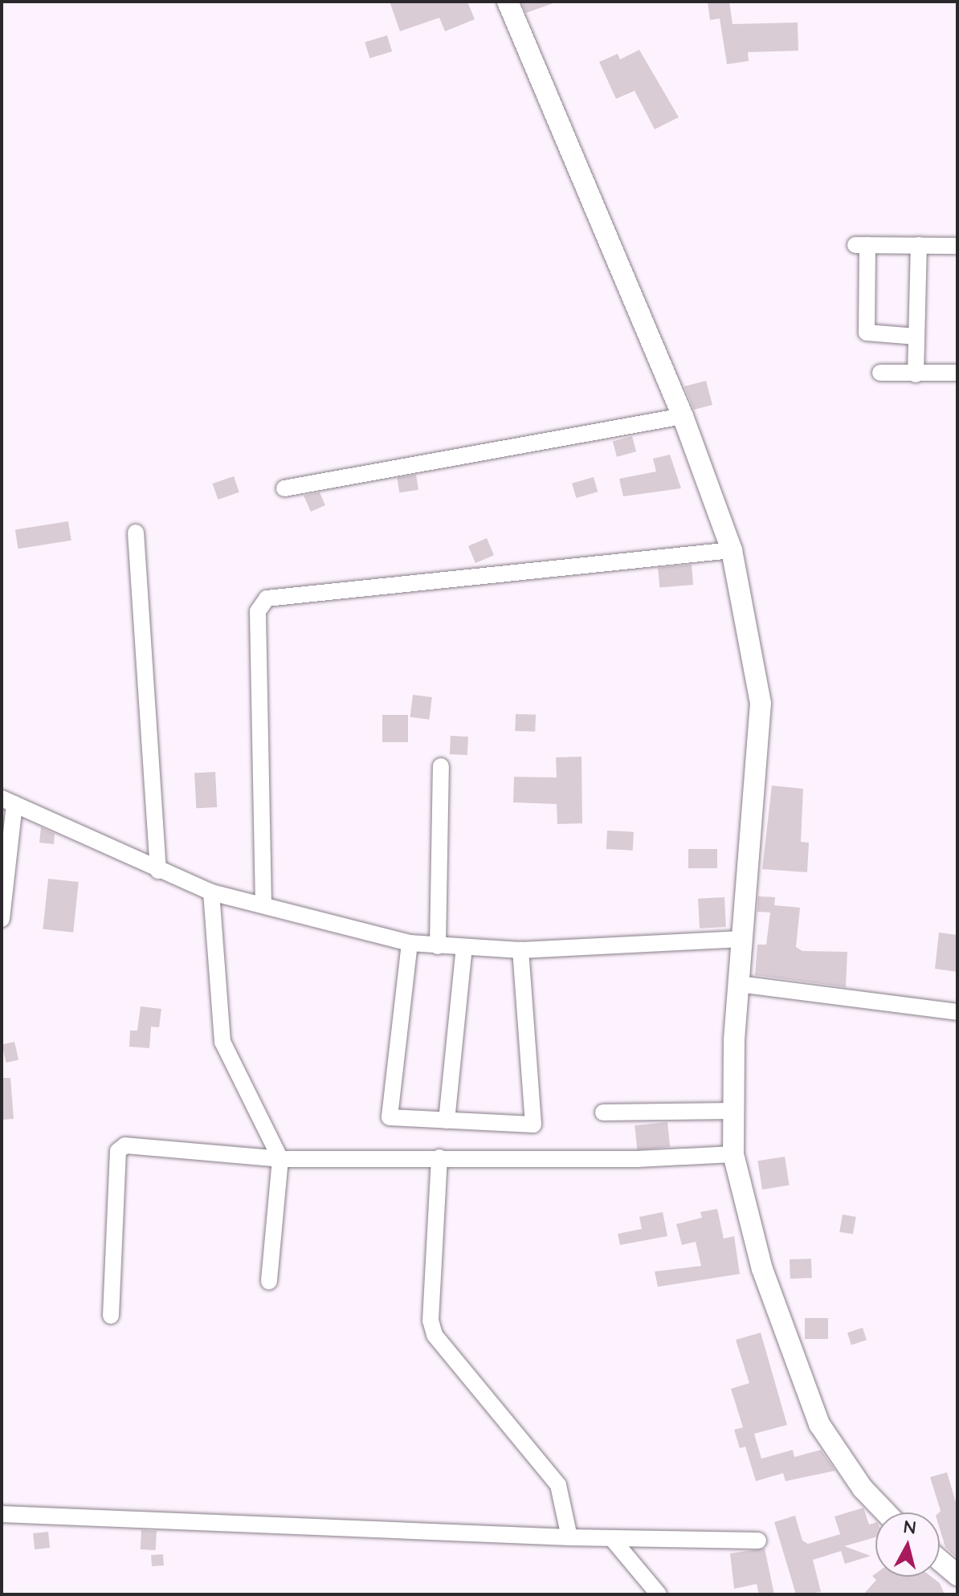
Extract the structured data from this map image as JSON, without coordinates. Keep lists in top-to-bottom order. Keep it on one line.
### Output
{"north":"top"}
